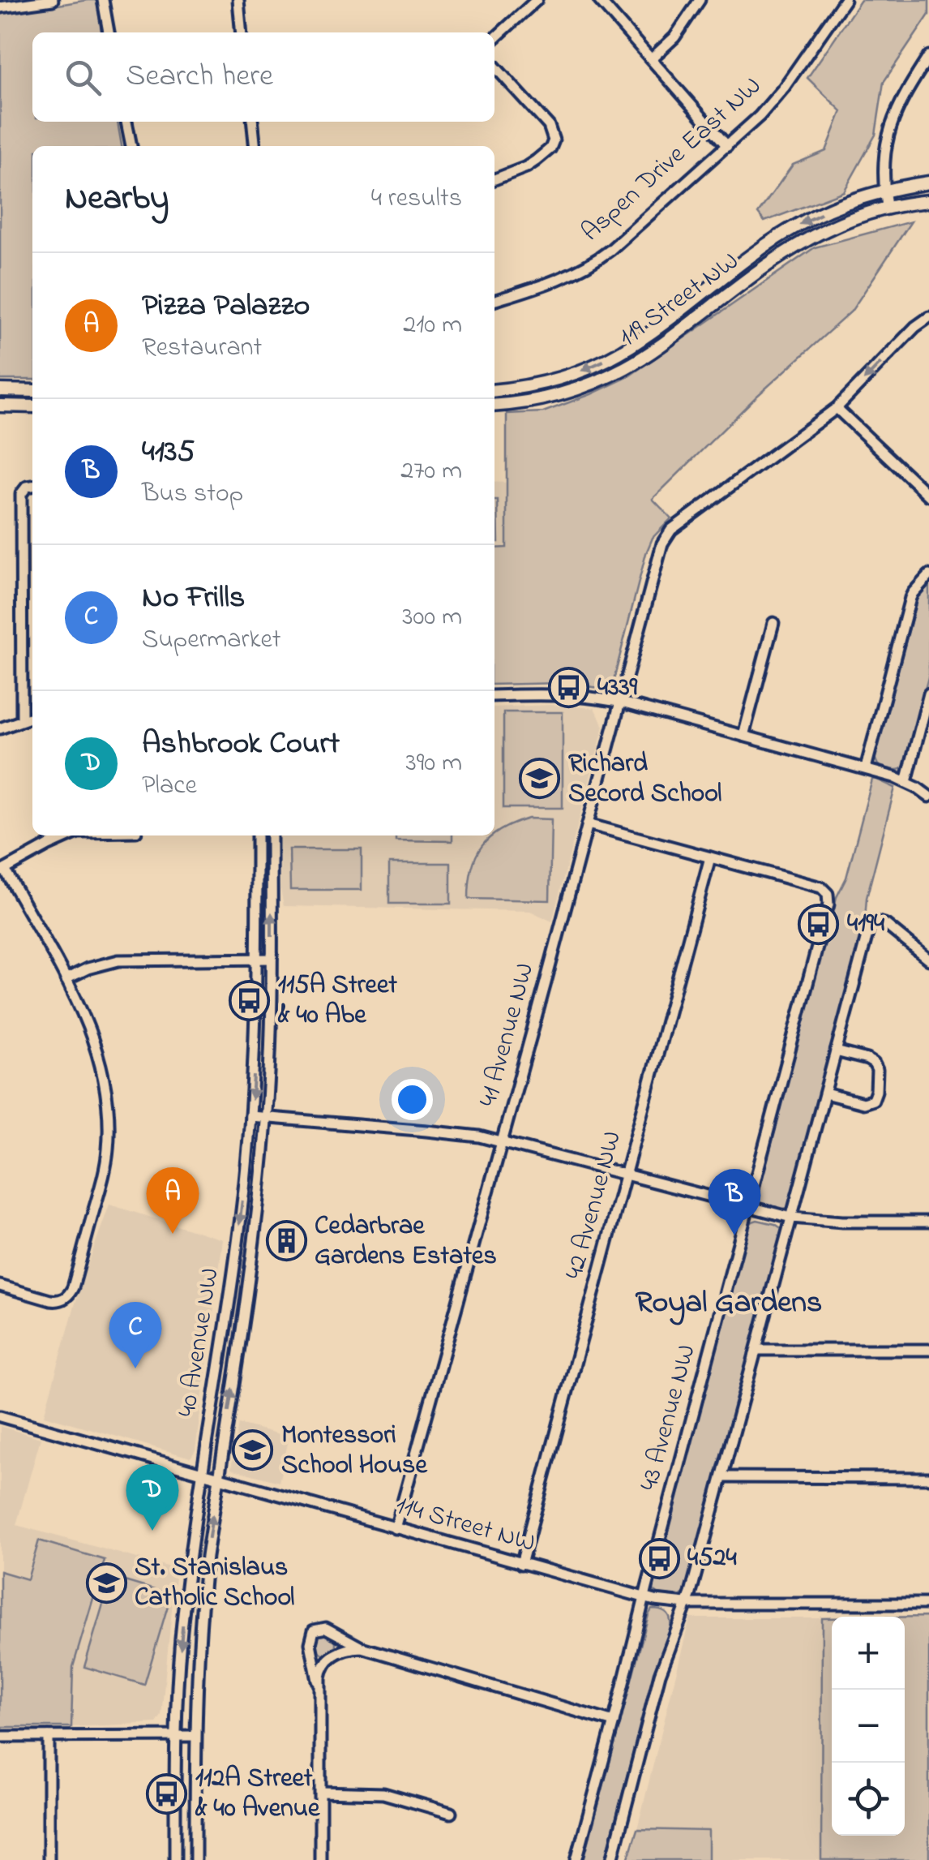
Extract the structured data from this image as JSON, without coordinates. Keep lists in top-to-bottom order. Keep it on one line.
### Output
{"streets":{"main road":["119 Street NW"],"street":["Aspen Drive East NW","41 Avenue NW","42 Avenue NW","40 Avenue NW","43 Avenue NW","114 Street NW"]},"crossings":[["41 Avenue NW","114 Street NW"],["42 Avenue NW","43 Avenue NW"],["42 Avenue NW","114 Street NW"],["40 Avenue NW","114 Street NW"],["43 Avenue NW","114 Street NW"]],"districts":["Royal Gardens"],"places":{"bus stop":["4339","4194","115A Street & 40 Abe","4524","112A Street & 40 Avenue"],"school or university":["Richard Secord School","Montessori School House","St. Stanislaus Catholic School"],"building":["Cedarbrae Gardens Estates"]},"page":{"search":"Search here","heading":["Nearby","4 results"],"list":[{"mark":"A","name":"Pizza Palazzo","note":"Restaurant","value":"210 m"},{"mark":"B","name":"4135","note":"Bus stop","value":"270 m"},{"mark":"C","name":"No Frills","note":"Supermarket","value":"300 m"},{"mark":"D","name":"Ashbrook Court","note":"Place","value":"390 m"}],"pins":["A","B","C","D"],"map_buttons":["+","−"]}}
